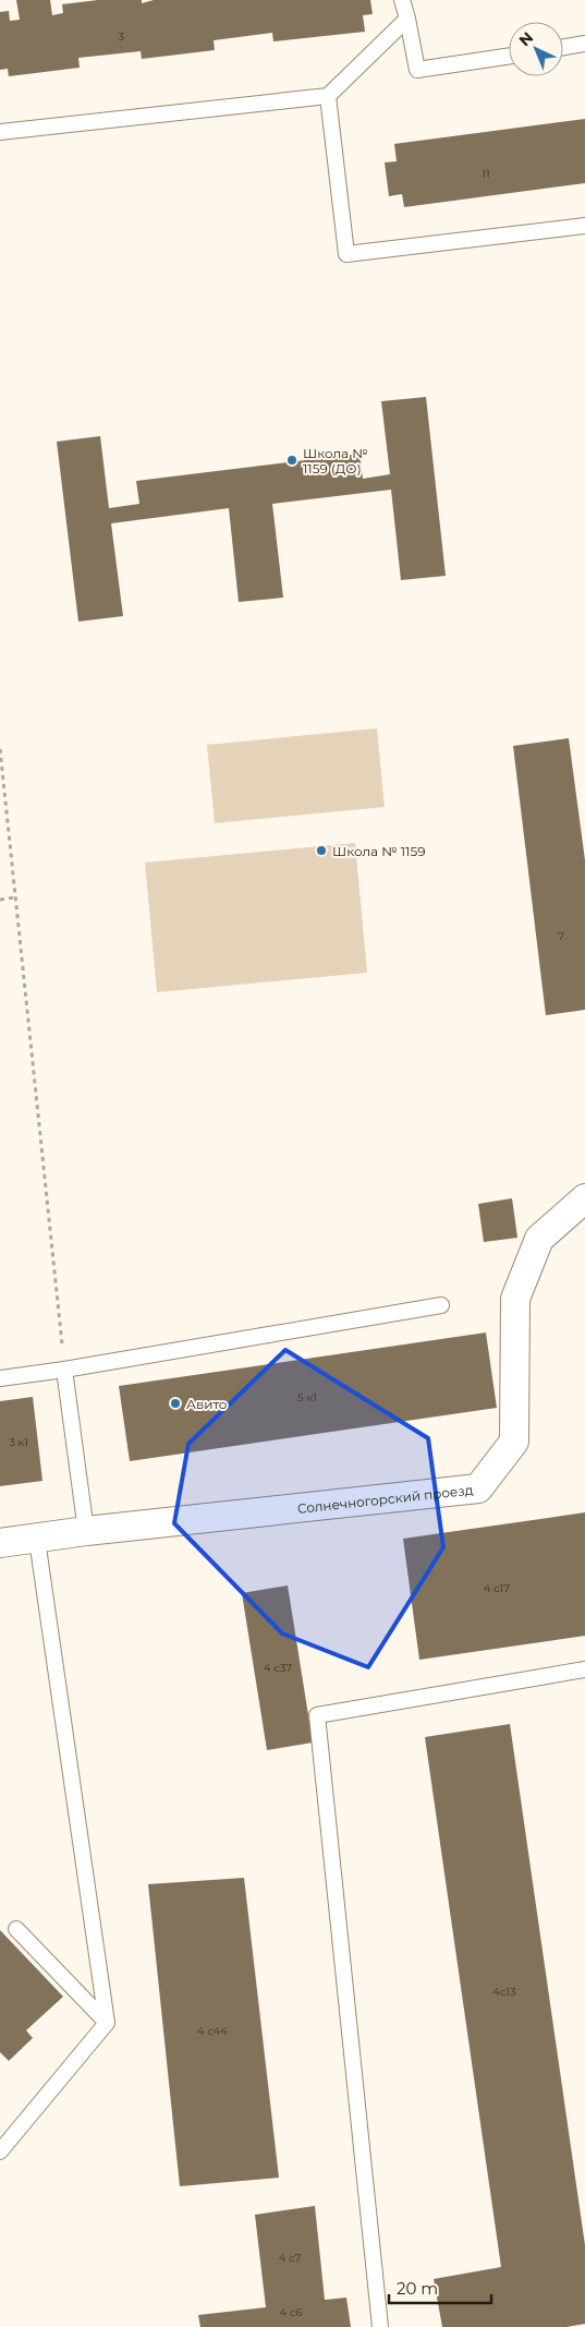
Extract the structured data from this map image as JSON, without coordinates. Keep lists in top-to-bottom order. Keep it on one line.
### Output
{"streets":{"street":["Солнечногорский проезд"]},"places":["Школа № 1159 (ДО)","Школа № 1159","Авито"],"house_numbers":["3","11","7","5 к1","3 к1","4 с17","4 с37","4с13","4 с44","4 с7","4 с6"],"scale_bar":"20 m","north":"top left"}
